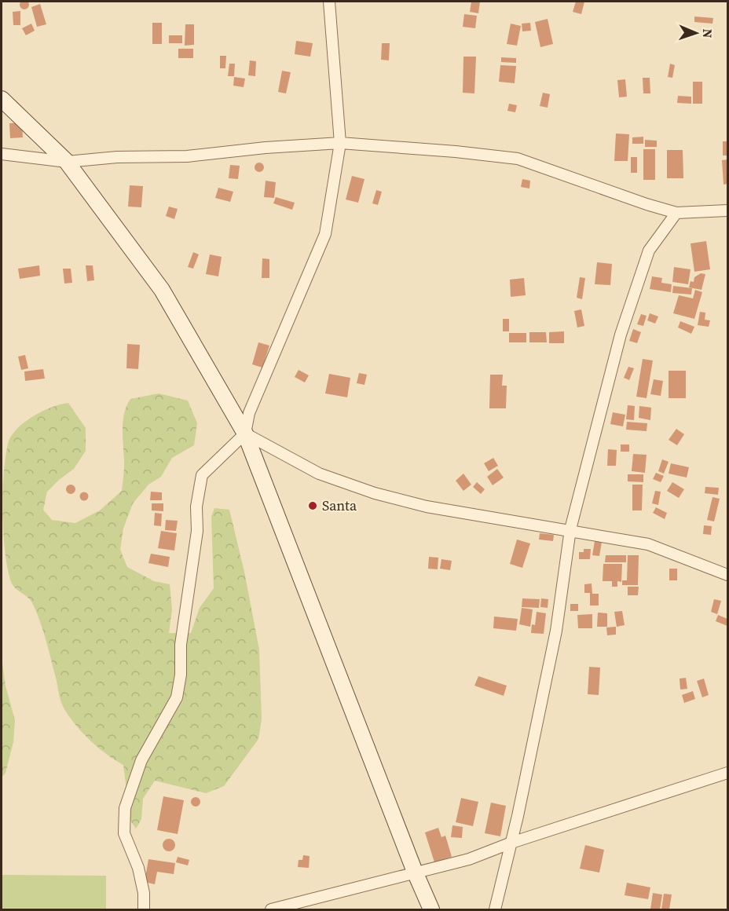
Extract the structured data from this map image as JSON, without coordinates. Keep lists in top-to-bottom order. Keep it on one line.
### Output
{"places":["Santa"],"north":"right"}
